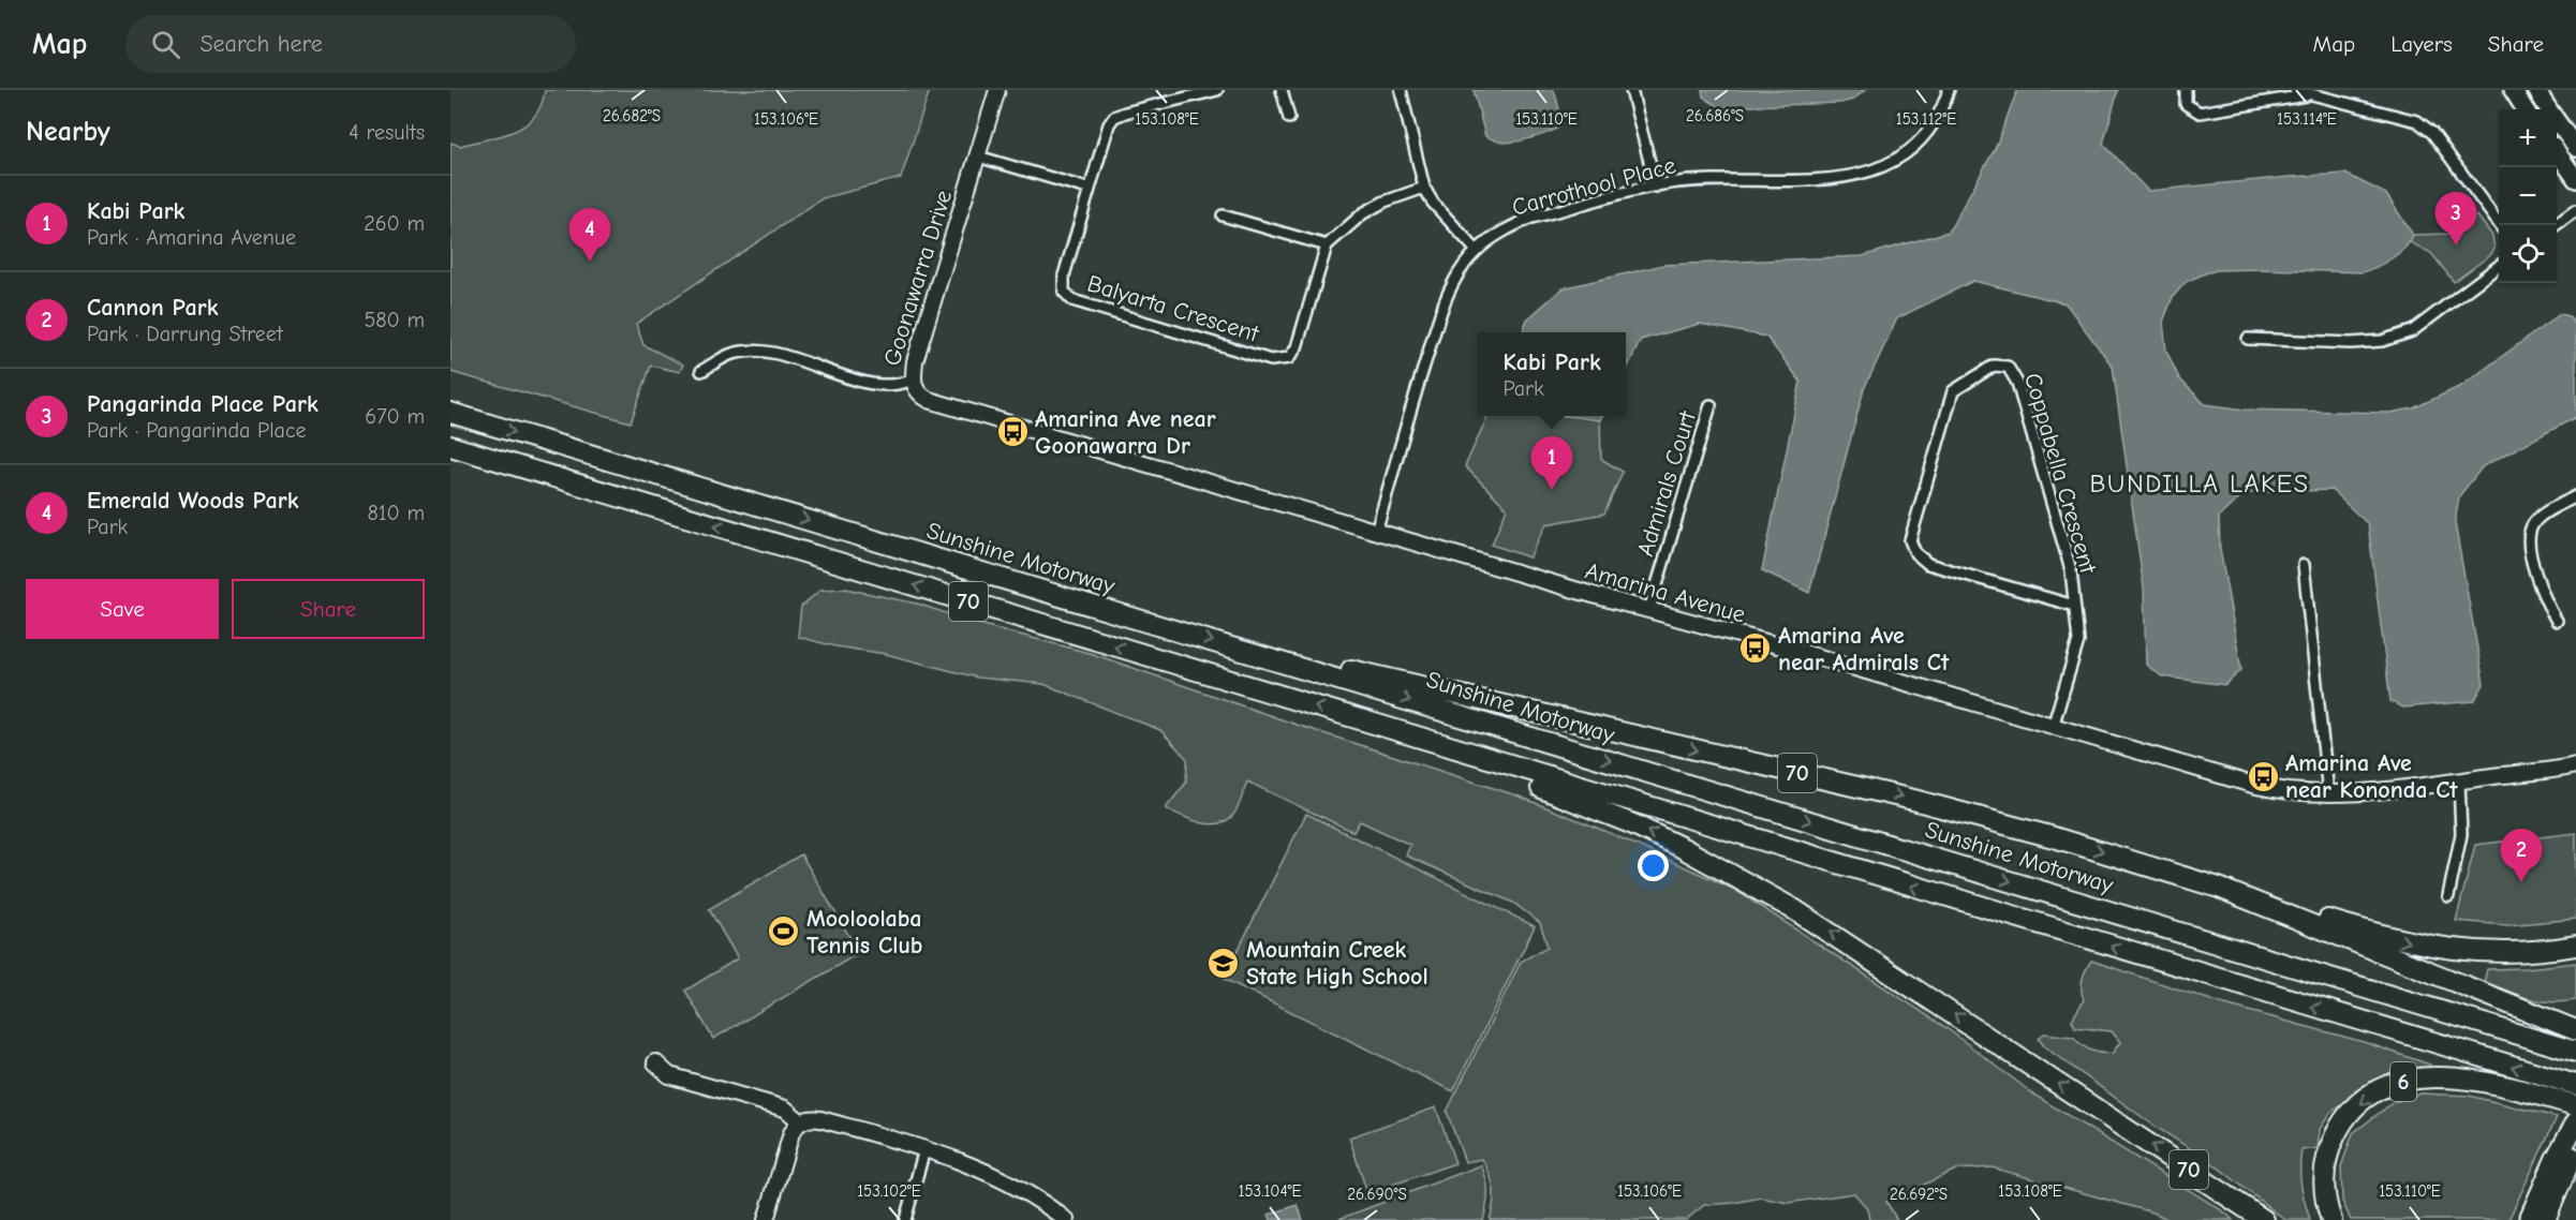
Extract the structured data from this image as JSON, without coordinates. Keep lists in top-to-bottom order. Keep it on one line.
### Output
{"streets":{"highway":["Sunshine Motorway","70","6"],"street":["Carrothool Place","Goonawarra Drive","Balyarta Crescent","Coppabella Crescent","Admirals Court","Amarina Avenue"]},"crossings":[["Carrothool Place","Amarina Avenue"],["Goonawarra Drive","Amarina Avenue"],["Coppabella Crescent","Amarina Avenue"],["Admirals Court","Amarina Avenue"],["Sunshine Motorway","70"]],"districts":["BUNDILLA LAKES"],"places":{"bus stop":["Amarina Ave near Goonawarra Dr","Amarina Ave near Admirals Ct","Amarina Ave near Kononda Ct"],"sports":["Mooloolaba Tennis Club"],"school or university":["Mountain Creek State High School"]},"page":{"header":"Map","search":"Search here","nav":["Map","Layers","Share"],"heading":["Nearby","4 results"],"map_buttons":["+","−"],"list":[{"mark":"1","name":"Kabi Park","note":"Park · Amarina Avenue","value":"260 m"},{"mark":"2","name":"Cannon Park","note":"Park · Darrung Street","value":"580 m"},{"mark":"3","name":"Pangarinda Place Park","note":"Park · Pangarinda Place","value":"670 m"},{"mark":"4","name":"Emerald Woods Park","note":"Park","value":"810 m"}],"pins":["3","4","1","2"],"popup":["Kabi Park","Park"],"buttons":["Save","Share"]},"coordinates":["26.682°S","26.686°S","153.112°E","153.114°E","153.106°E","153.108°E","153.110°E","153.102°E","153.104°E","26.690°S","26.692°S"]}
